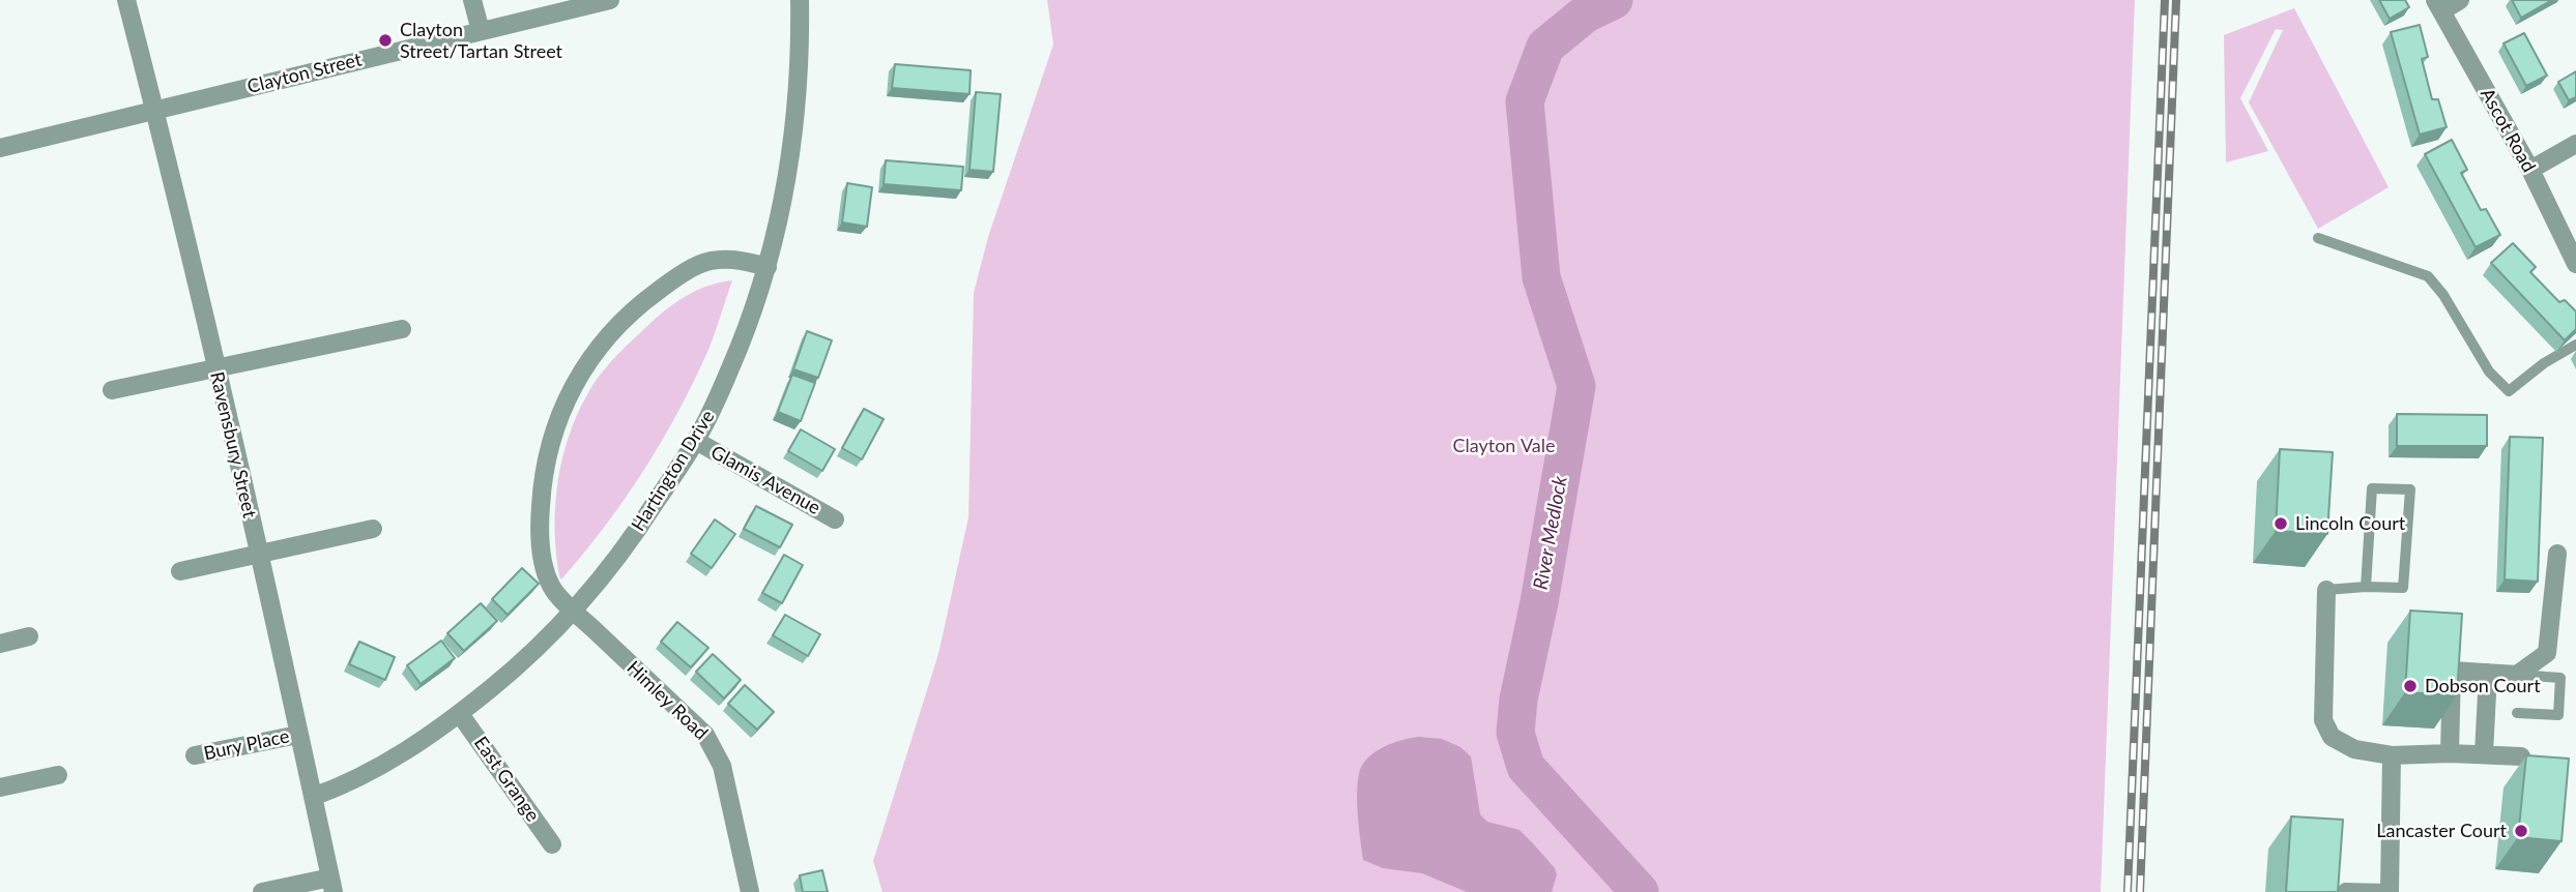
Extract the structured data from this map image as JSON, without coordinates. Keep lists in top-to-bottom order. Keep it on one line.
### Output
{"streets":{"street":["Clayton Street","Ascot Road","Ravensbury Street","Hartington Drive","Glamis Avenue","Himley Road","Bury Place","East Grange"]},"crossings":[["Clayton Street","Ravensbury Street"],["Ravensbury Street","Hartington Drive"],["Ravensbury Street","Bury Place"],["Hartington Drive","Glamis Avenue"],["Hartington Drive","Himley Road"],["Hartington Drive","East Grange"]],"water":["River Medlock"],"parks":["Clayton Vale"],"places":["Clayton Street/Tartan Street","Lincoln Court","Dobson Court","Lancaster Court"]}
